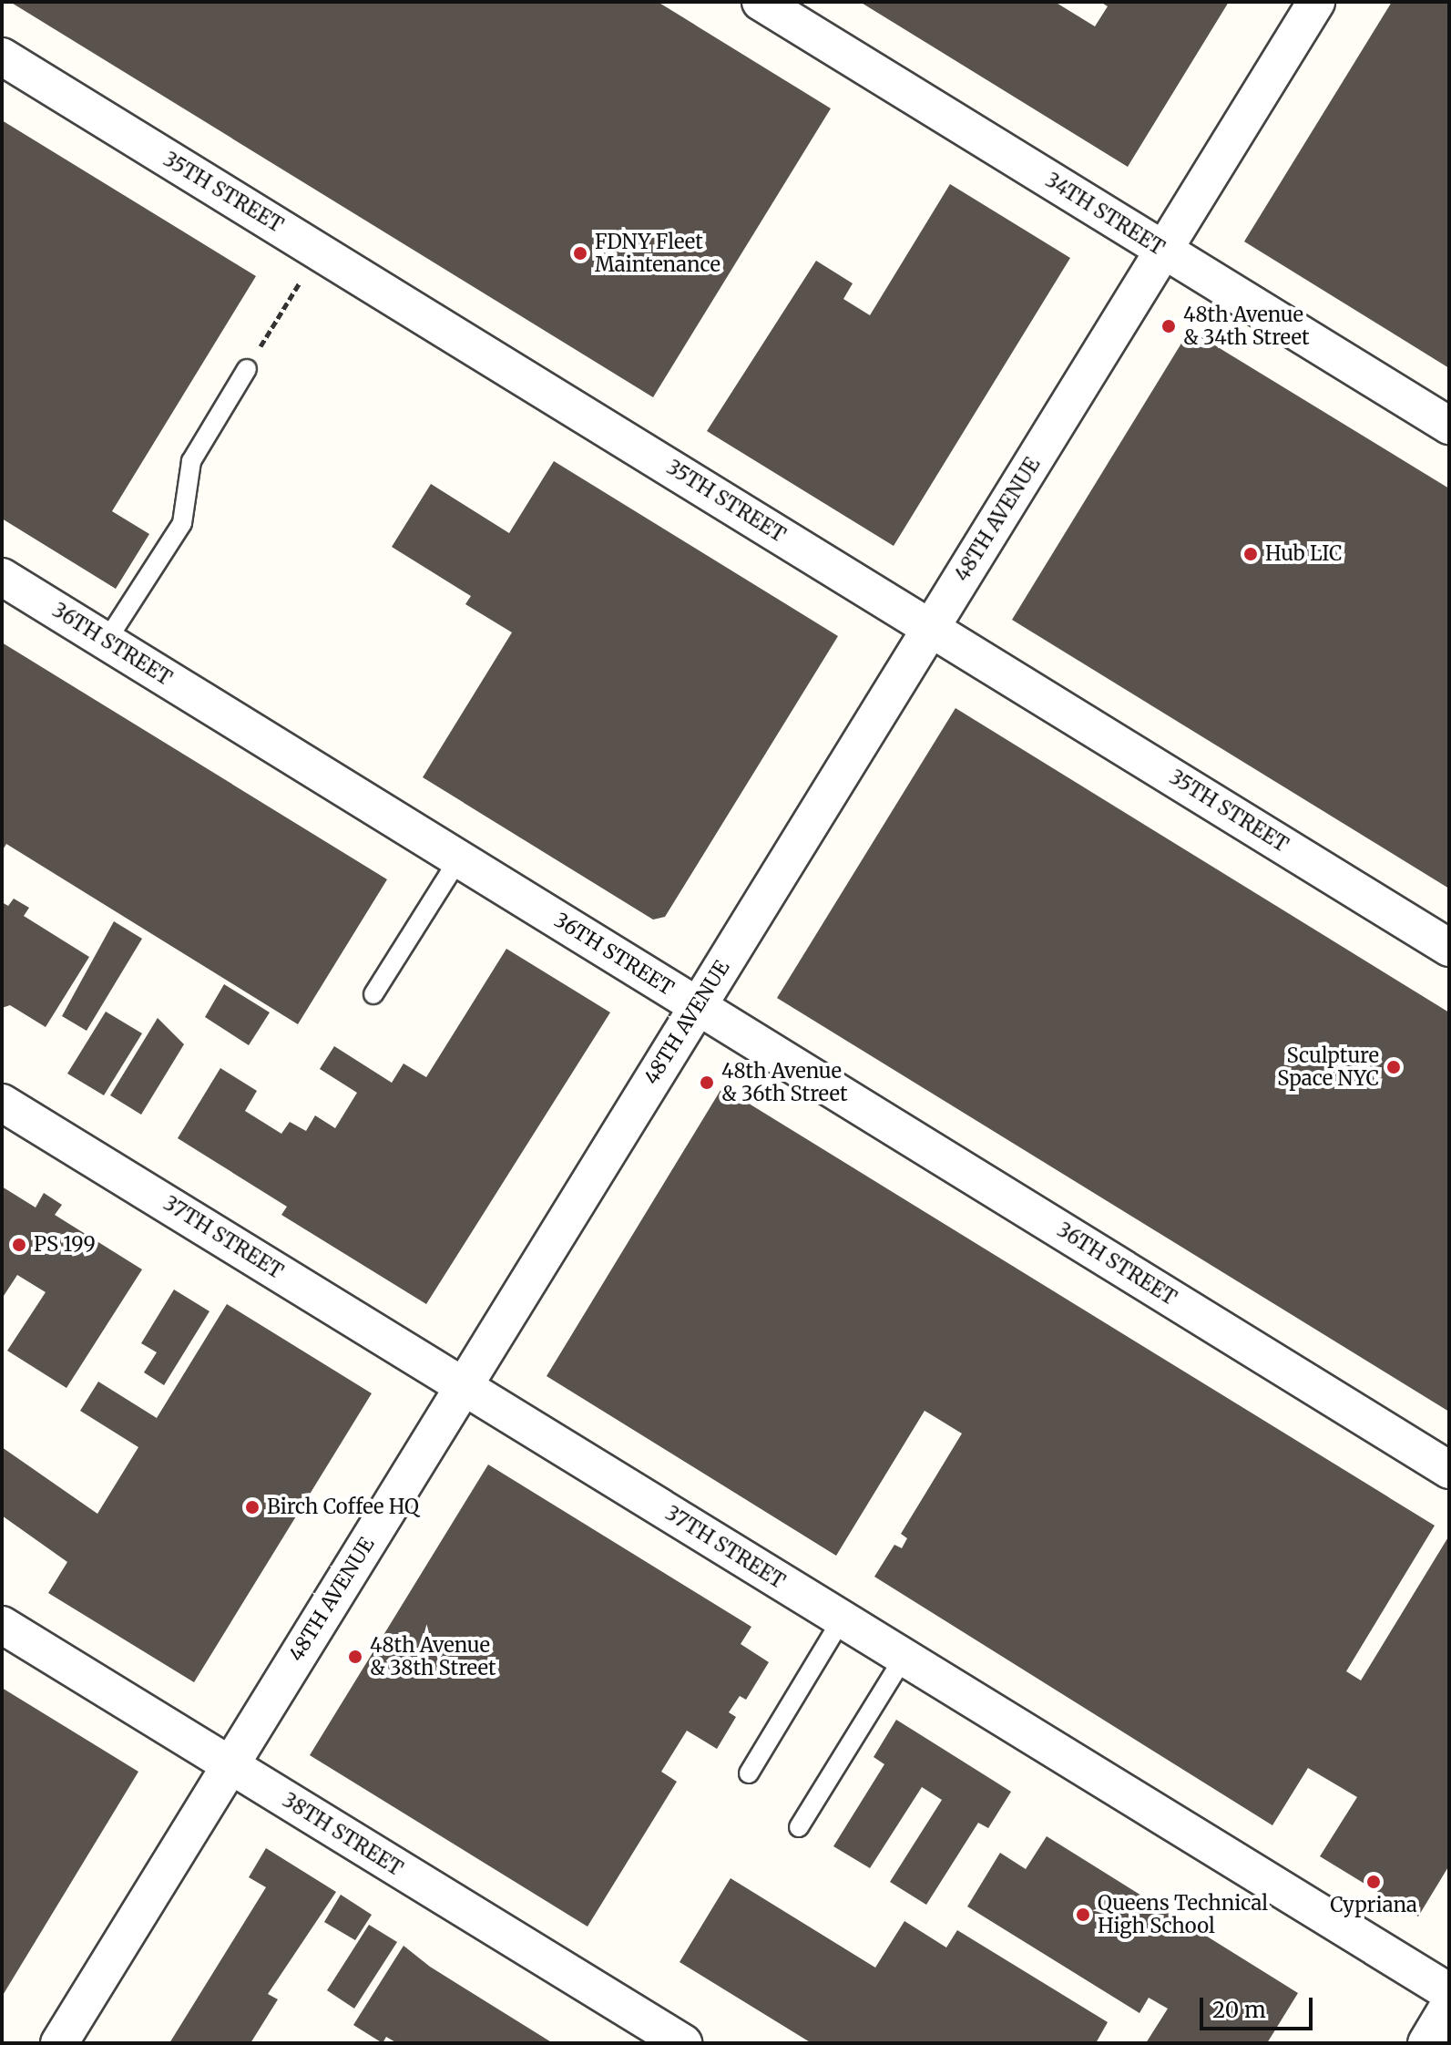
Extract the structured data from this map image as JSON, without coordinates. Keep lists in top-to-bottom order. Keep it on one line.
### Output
{"streets":{"street":["35TH STREET","34TH STREET","48TH AVENUE","36TH STREET","37TH STREET","38TH STREET"]},"crossings":[["35TH STREET","48TH AVENUE"],["34TH STREET","48TH AVENUE"],["48TH AVENUE","36TH STREET"],["48TH AVENUE","37TH STREET"],["48TH AVENUE","38TH STREET"]],"places":["FDNY Fleet Maintenance","48th Avenue & 34th Street","Hub LIC","Sculpture Space NYC","48th Avenue & 36th Street","PS 199","Birch Coffee HQ","48th Avenue & 38th Street","Cypriana","Queens Technical High School"],"scale_bar":"20 m"}
